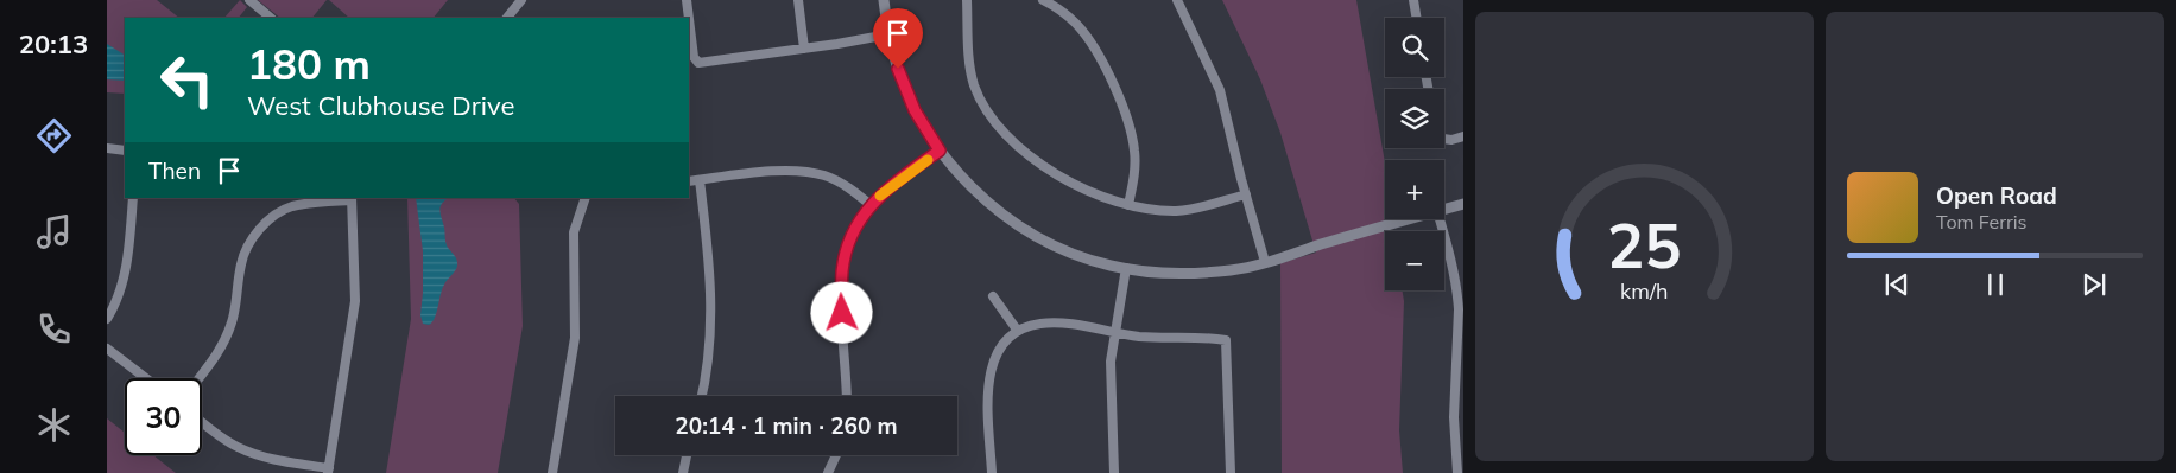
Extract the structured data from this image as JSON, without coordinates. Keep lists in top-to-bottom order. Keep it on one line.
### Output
{"page":{"tabs":"20:13","map_buttons":["+","−"],"turn":["180 m","West Clubhouse Drive"],"then":"Then","song":["Open Road","Tom Ferris"],"limit":"30","trip":"20:14 · 1 min · 260 m","gauge":["25","km/h"]}}
